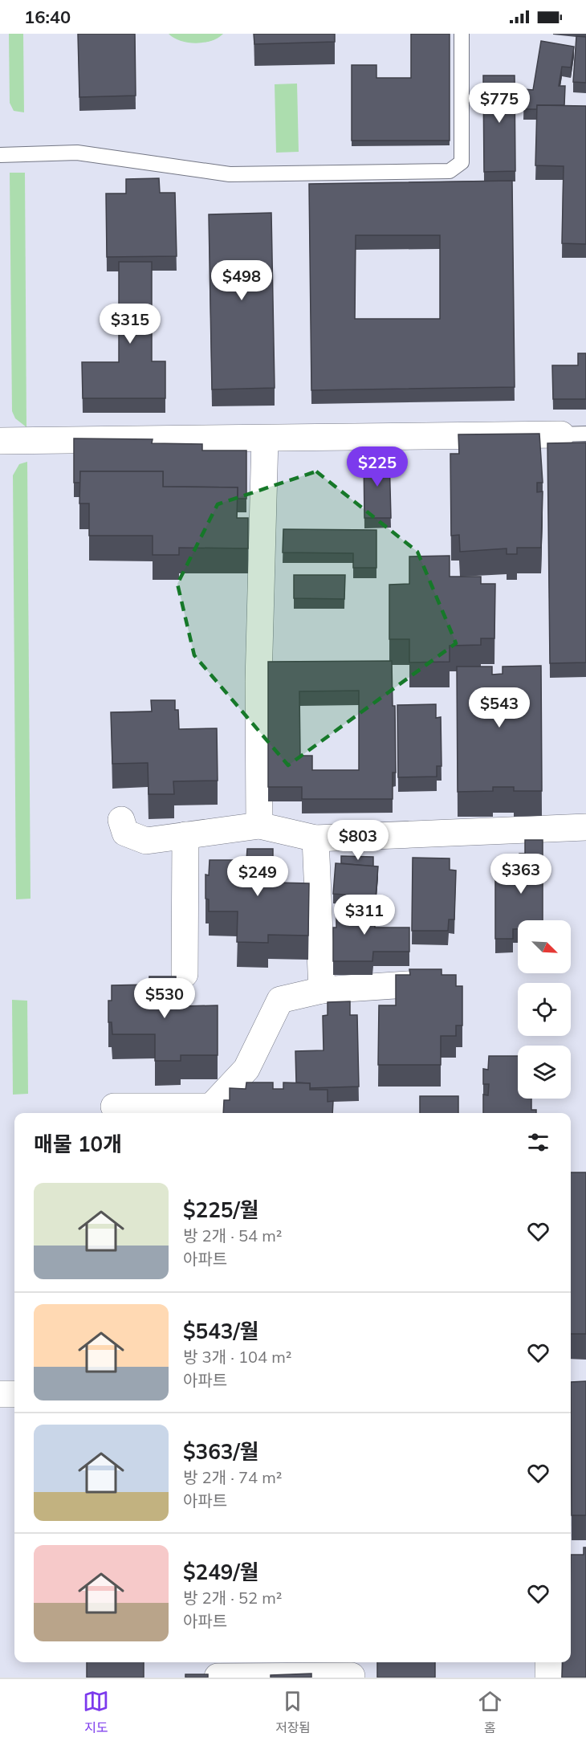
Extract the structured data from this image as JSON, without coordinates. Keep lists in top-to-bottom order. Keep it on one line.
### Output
{"north":"bottom right","page":{"status":"16:40","price":["$775","$498","$315","$225","$543","$803","$363","$249","$311","$530"],"heading":"매물 10개","list":[{"name":"$225/월","note":"방 2개 · 54 m² · 아파트"},{"name":"$543/월","note":"방 3개 · 104 m² · 아파트"},{"name":"$363/월","note":"방 2개 · 74 m² · 아파트"},{"name":"$249/월","note":"방 2개 · 52 m² · 아파트"}],"tabs":["지도","저장됨","홈"]}}
